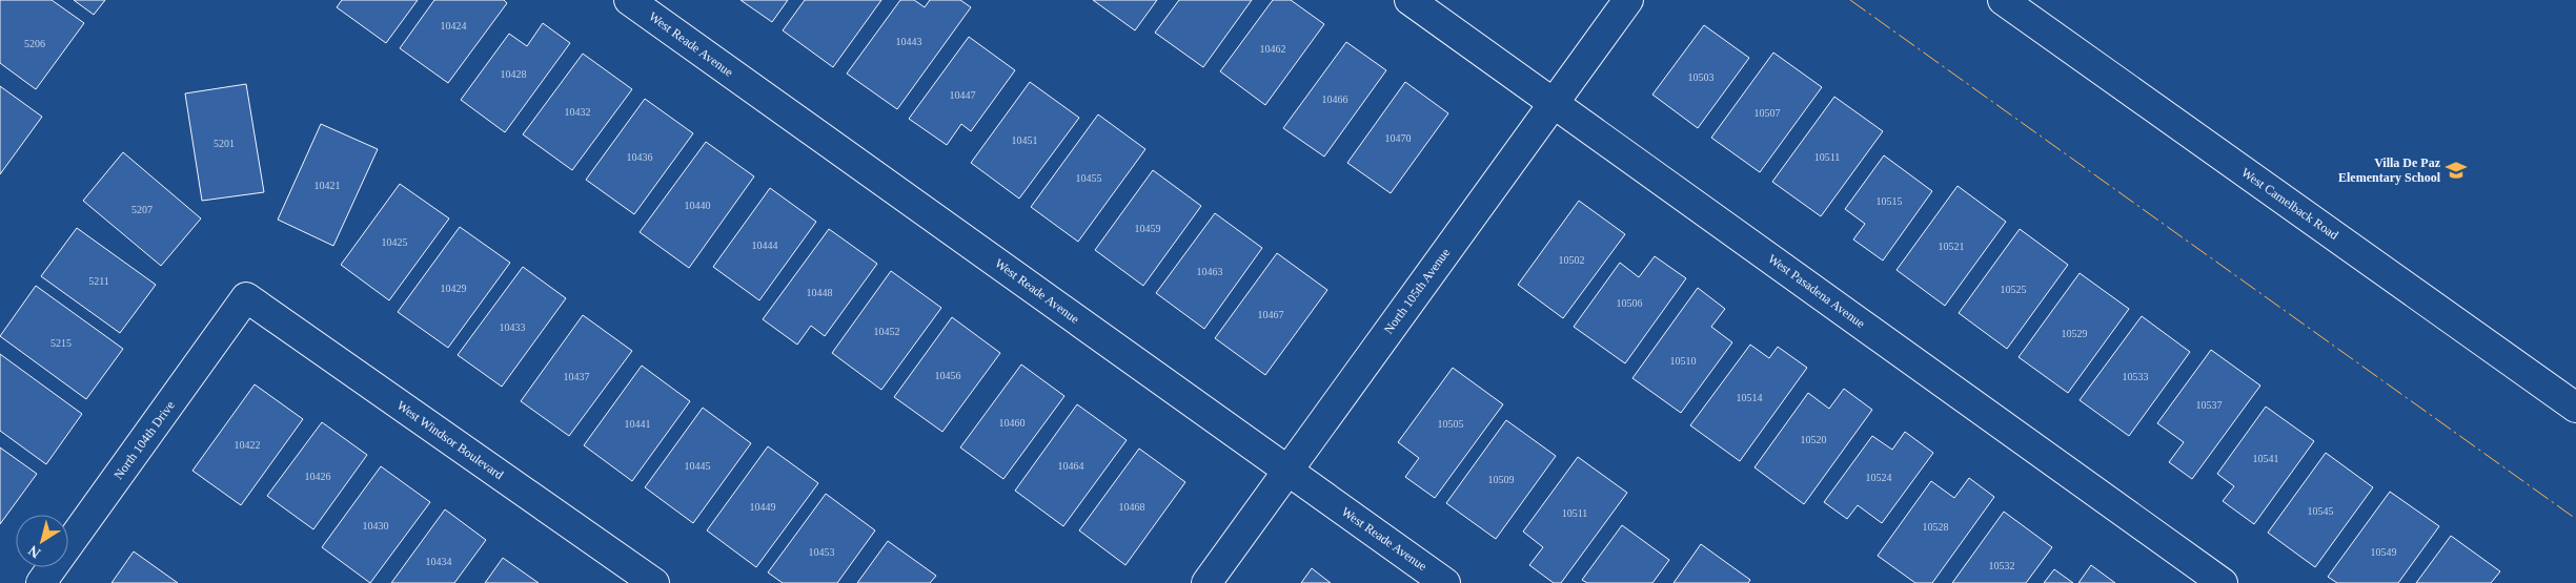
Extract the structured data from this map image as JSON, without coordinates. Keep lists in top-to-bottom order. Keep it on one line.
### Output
{"streets":{"street":["West Reade Avenue","West Camelback Road","North 105th Avenue","West Pasadena Avenue","North 104th Drive","West Windsor Boulevard"]},"crossings":[["West Reade Avenue","North 105th Avenue"],["North 105th Avenue","West Pasadena Avenue"],["North 104th Drive","West Windsor Boulevard"]],"places":{"school or university":["Villa De Paz Elementary School"]},"house_numbers":["10424","10443","5206","10462","10428","10503","10447","10466","10432","10507","10470","10451","5201","10436","10511","10455","10421","10515","10440","5207","10459","10425","10444","10521","10502","10463","5211","10429","10525","10448","10506","10467","10433","10452","10529","5215","10510","10456","10437","10533","10514","10537","10460","10441","10505","10520","10422","10541","10445","10464","10426","10524","10509","10449","10468","10545","10511","10430","10528","10453","10549","10434","10532"],"north":"bottom left"}
